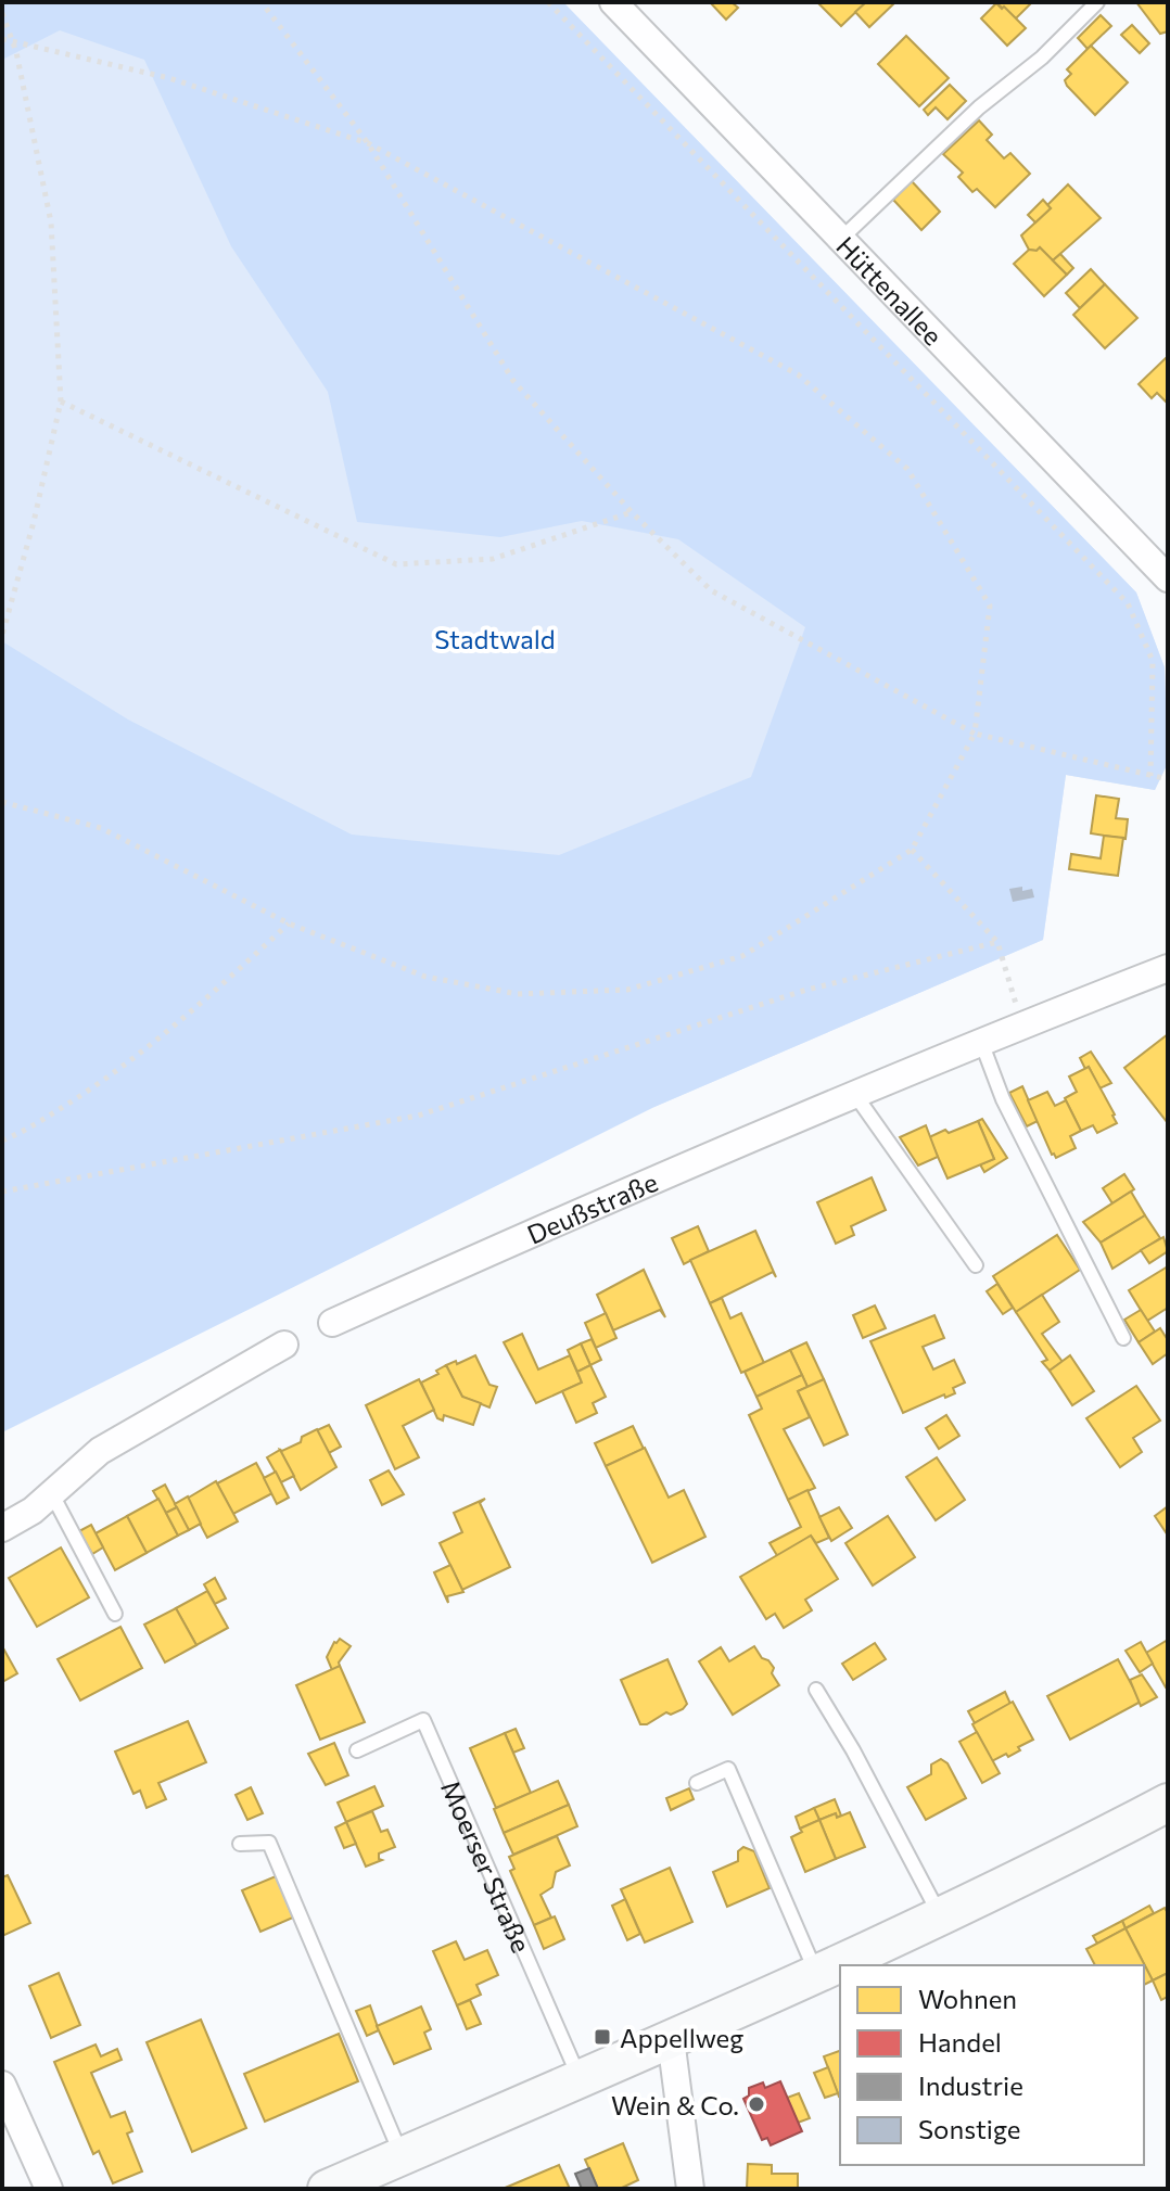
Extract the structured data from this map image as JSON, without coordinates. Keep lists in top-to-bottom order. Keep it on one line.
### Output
{"streets":{"street":["Hüttenallee","Deußstraße"],"lane":["Moerser Straße"]},"parks":["Stadtwald"],"places":{"transit":["Appellweg"],"other":["Wein & Co."]},"legend":["Wohnen","Handel","Industrie","Sonstige"]}
